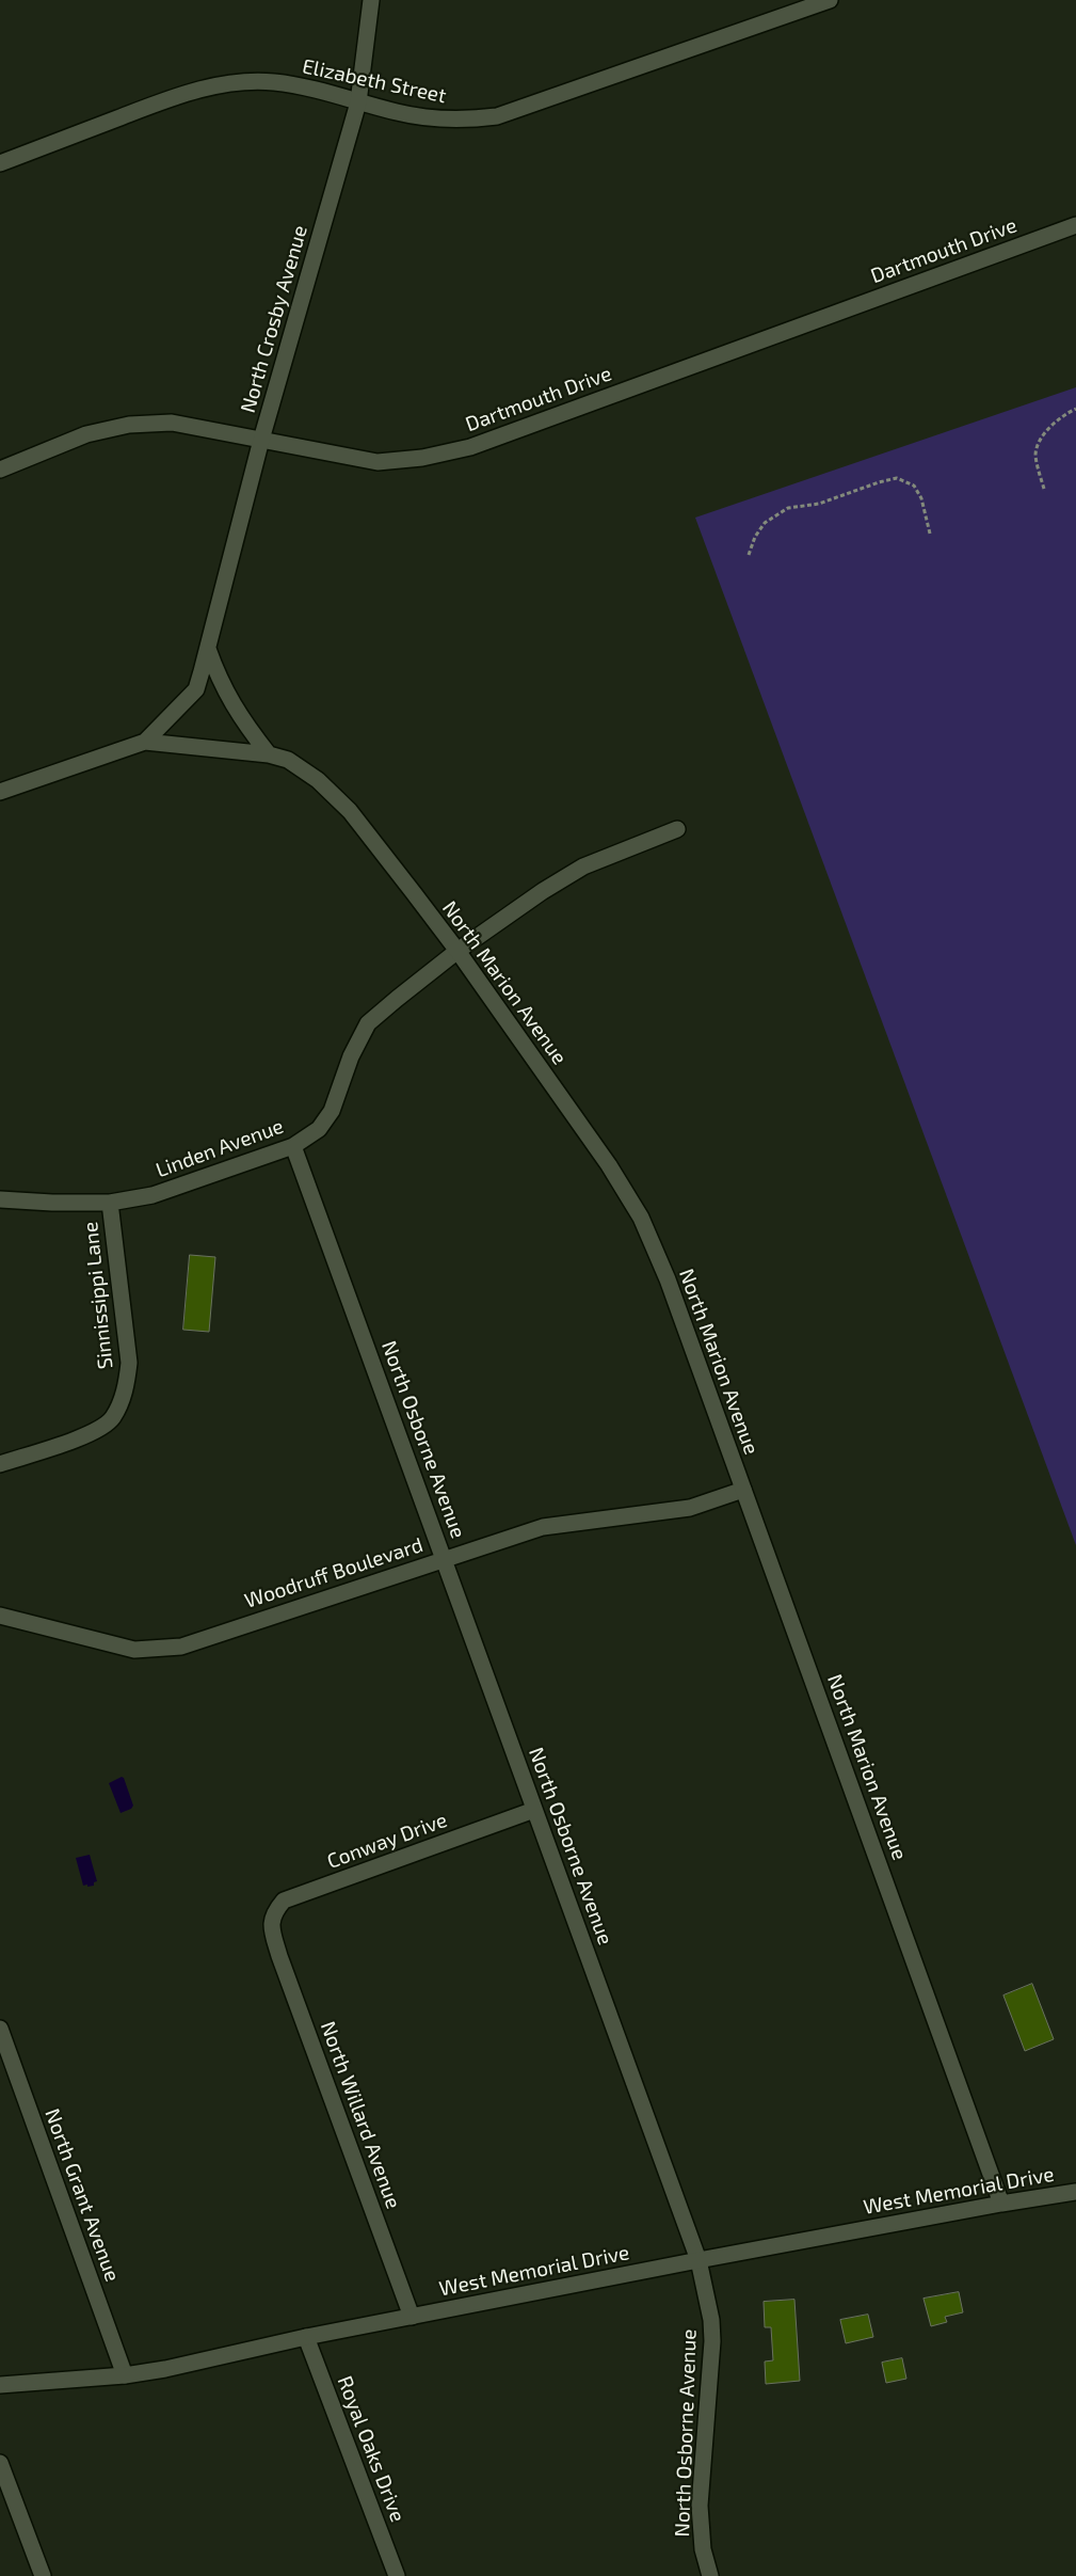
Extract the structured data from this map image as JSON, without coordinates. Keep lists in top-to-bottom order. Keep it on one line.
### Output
{"streets":{"street":["Elizabeth Street","Dartmouth Drive","North Crosby Avenue","North Marion Avenue","Linden Avenue","Sinnissippi Lane","North Osborne Avenue","Woodruff Boulevard","Conway Drive","North Willard Avenue","West Memorial Drive","North Grant Avenue","Royal Oaks Drive"]},"crossings":[["Elizabeth Street","North Crosby Avenue"],["Dartmouth Drive","North Crosby Avenue"],["North Crosby Avenue","North Marion Avenue"],["North Marion Avenue","Linden Avenue"],["North Marion Avenue","Woodruff Boulevard"],["North Marion Avenue","West Memorial Drive"],["Linden Avenue","Sinnissippi Lane"],["Linden Avenue","North Osborne Avenue"],["North Osborne Avenue","Woodruff Boulevard"],["North Osborne Avenue","Conway Drive"],["North Osborne Avenue","West Memorial Drive"],["Conway Drive","North Willard Avenue"],["North Willard Avenue","West Memorial Drive"],["West Memorial Drive","North Grant Avenue"],["West Memorial Drive","Royal Oaks Drive"]]}
